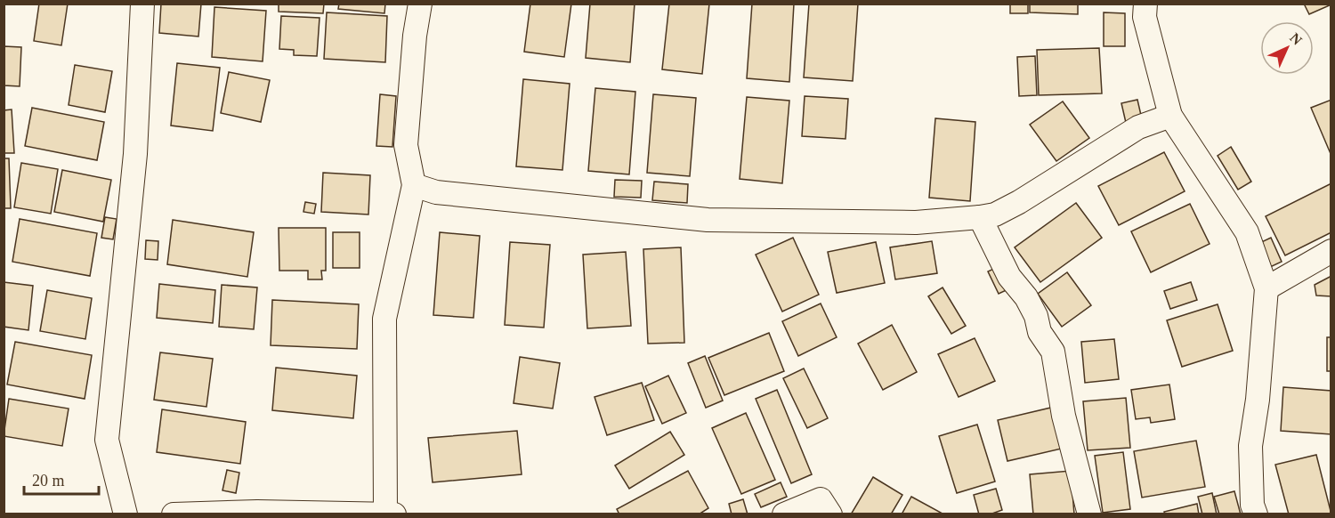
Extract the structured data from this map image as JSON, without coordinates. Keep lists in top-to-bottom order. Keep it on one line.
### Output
{"scale_bar":"20 m","north":"top right"}
